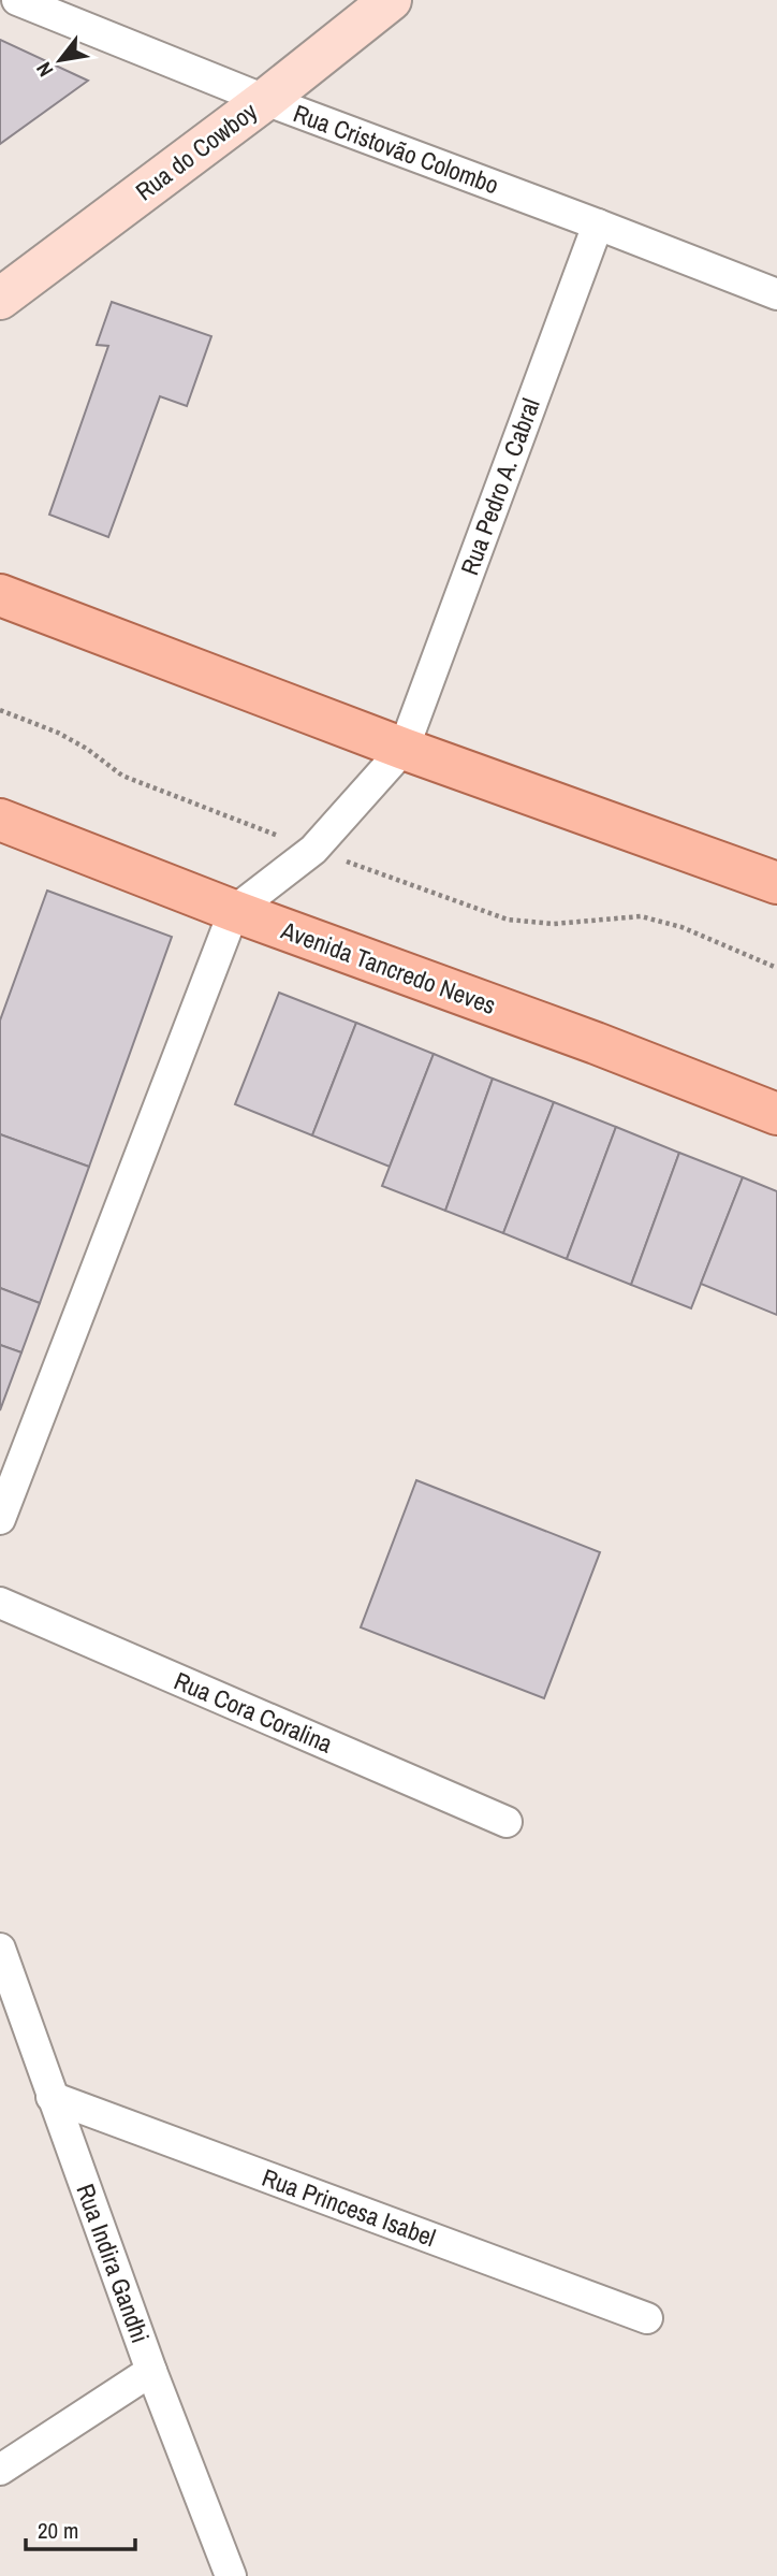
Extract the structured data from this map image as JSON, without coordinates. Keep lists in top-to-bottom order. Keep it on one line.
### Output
{"streets":{"main road":["Avenida Tancredo Neves"],"street":["Rua Cristovão Colombo","Rua do Cowboy","Rua Pedro A. Cabral","Rua Cora Coralina","Rua Princesa Isabel","Rua Indira Gandhi"]},"crossings":[["Rua Cristovão Colombo","Rua do Cowboy"],["Rua Cristovão Colombo","Rua Pedro A. Cabral"],["Rua Princesa Isabel","Rua Indira Gandhi"]],"scale_bar":"20 m","north":"bottom left"}
